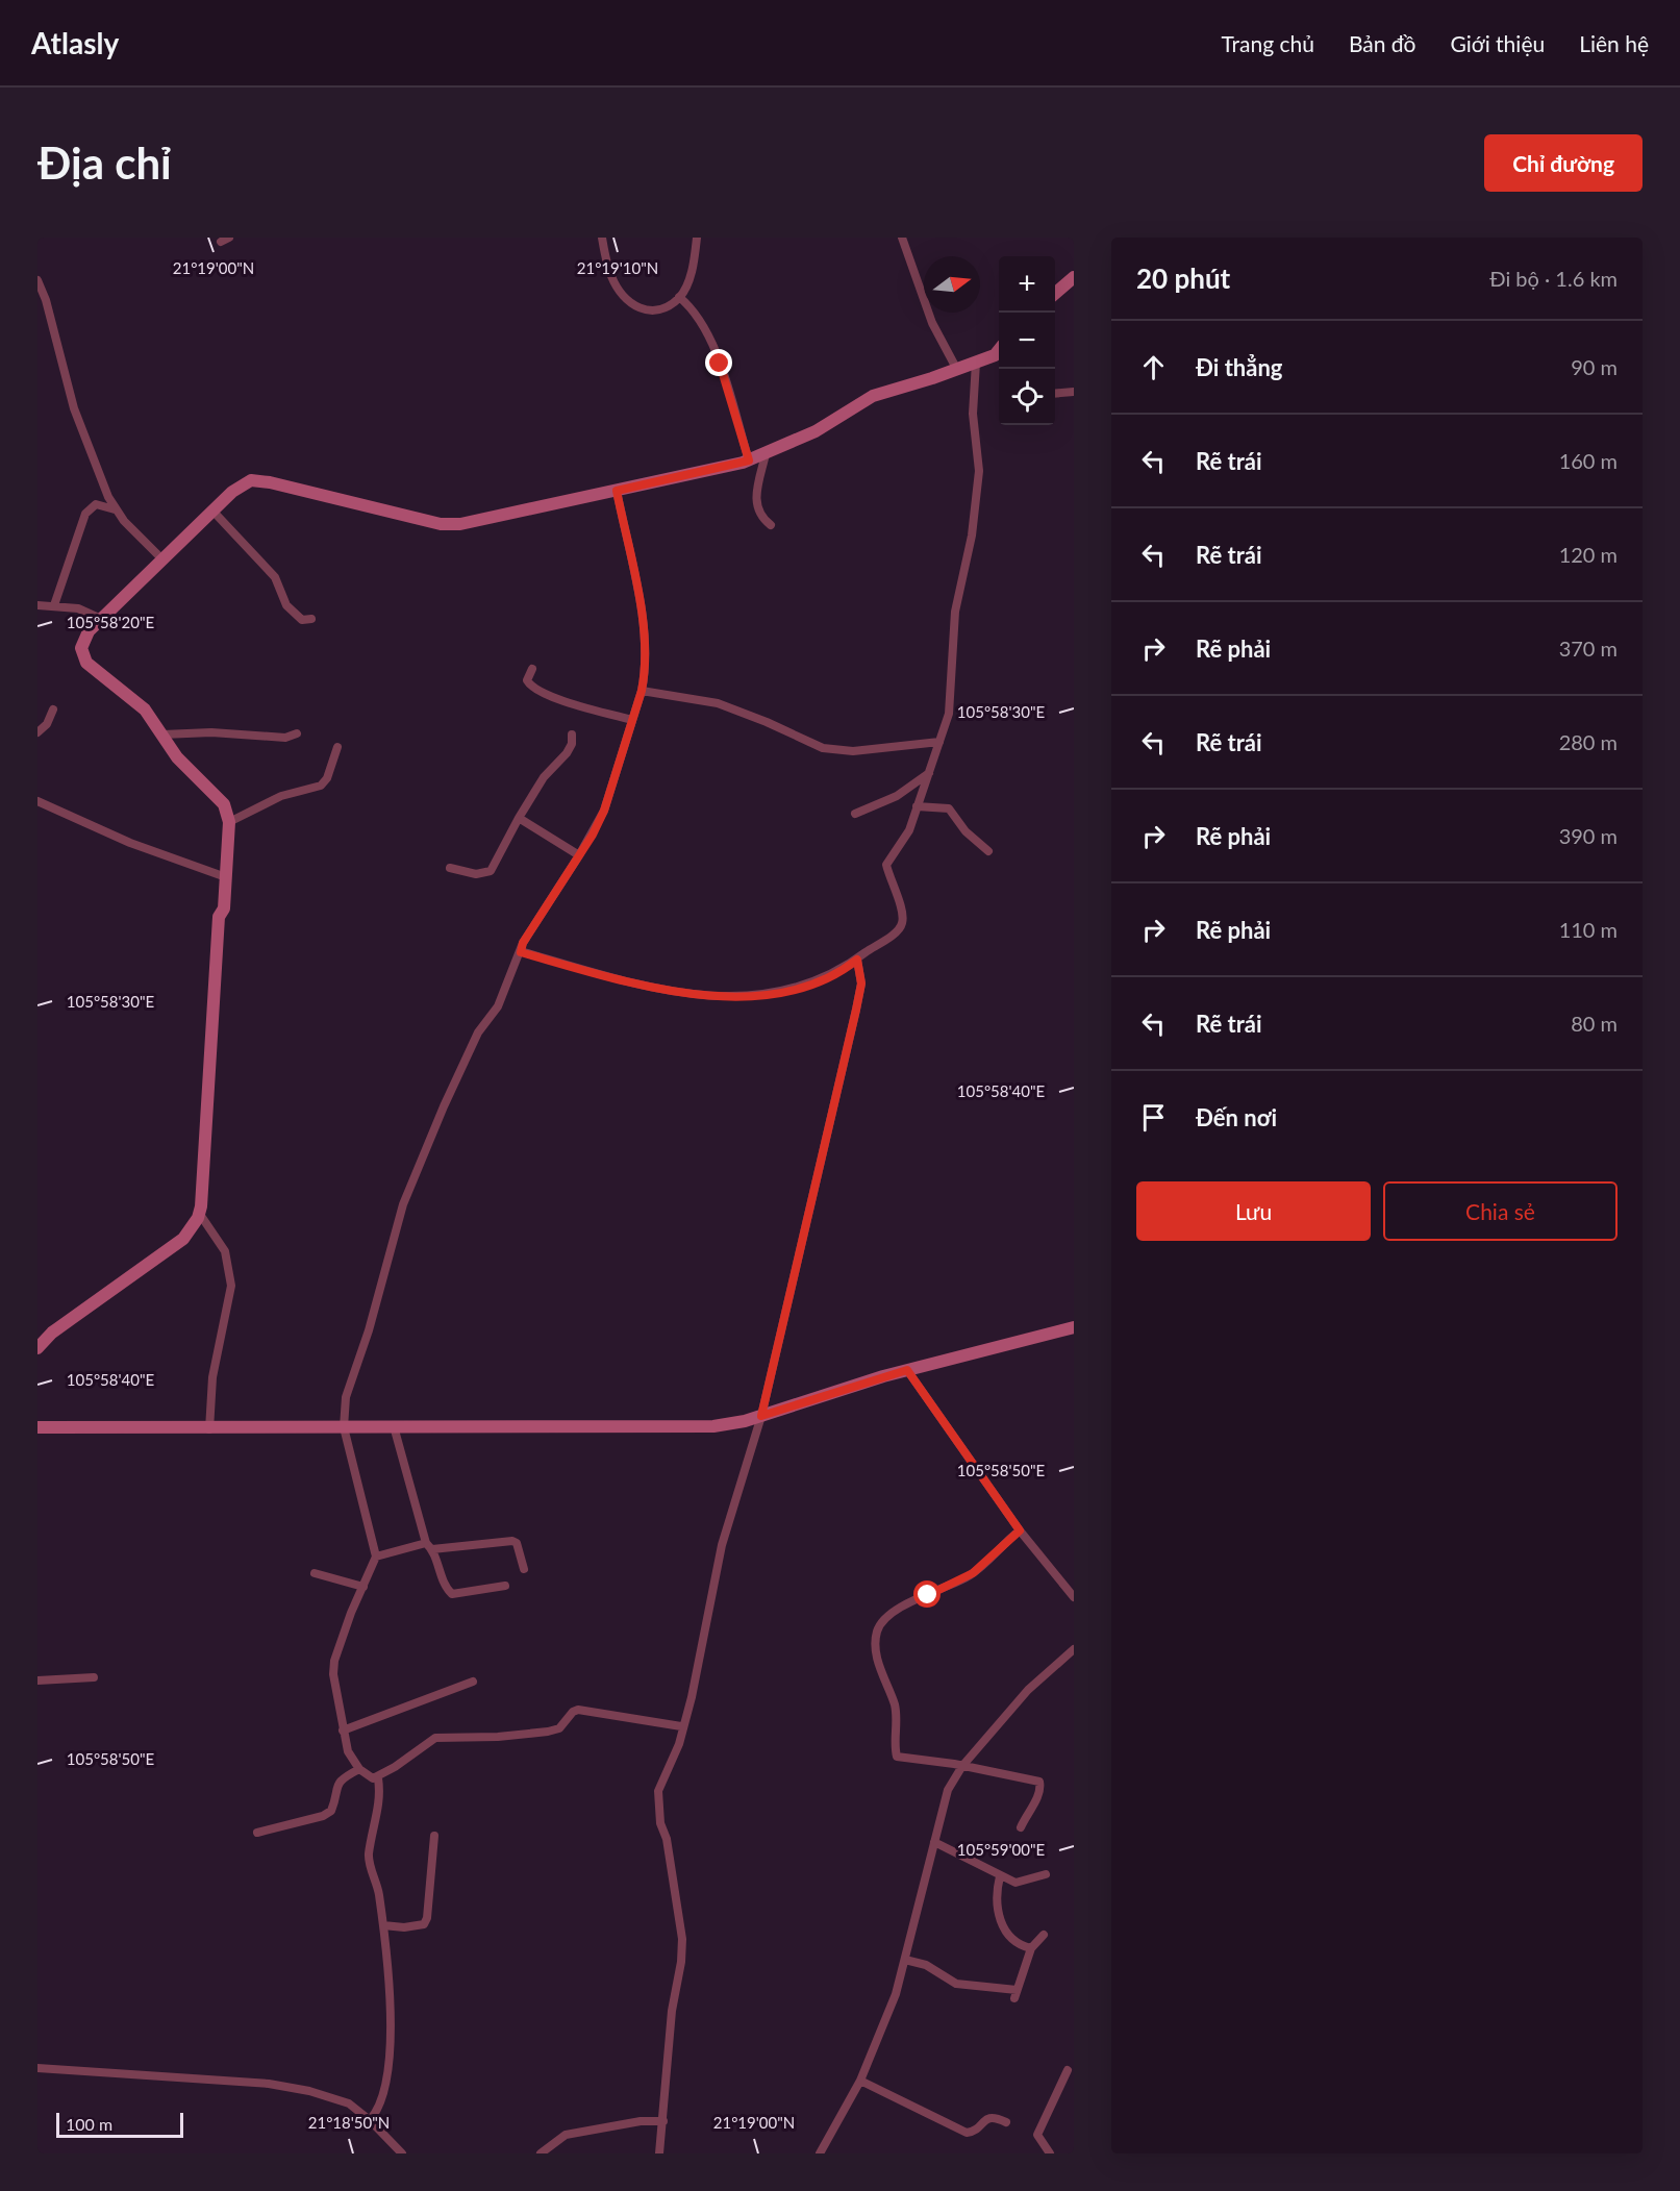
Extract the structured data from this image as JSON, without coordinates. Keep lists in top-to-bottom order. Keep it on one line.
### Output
{"scale_bar":"100 m","north":"right","page":{"header":"Atlasly","nav":["Trang chủ","Bản đồ","Giới thiệu","Liên hệ"],"buttons":["Chỉ đường",["Lưu","Chia sẻ"]],"title":"Địa chỉ","heading":["20 phút","Đi bộ · 1.6 km"],"map_buttons":["+","−"],"list":[["Đi thẳng","90 m"],["Rẽ trái","160 m"],["Rẽ trái","120 m"],["Rẽ phải","370 m"],["Rẽ trái","280 m"],["Rẽ phải","390 m"],["Rẽ phải","110 m"],["Rẽ trái","80 m"],"Đến nơi"],"scale":"100 m"},"coordinates":["21°19'00\"N","21°19'10\"N","105°58'20\"E","105°58'30\"E","105°58'40\"E","105°58'50\"E","105°59'00\"E","21°18'50\"N"]}
